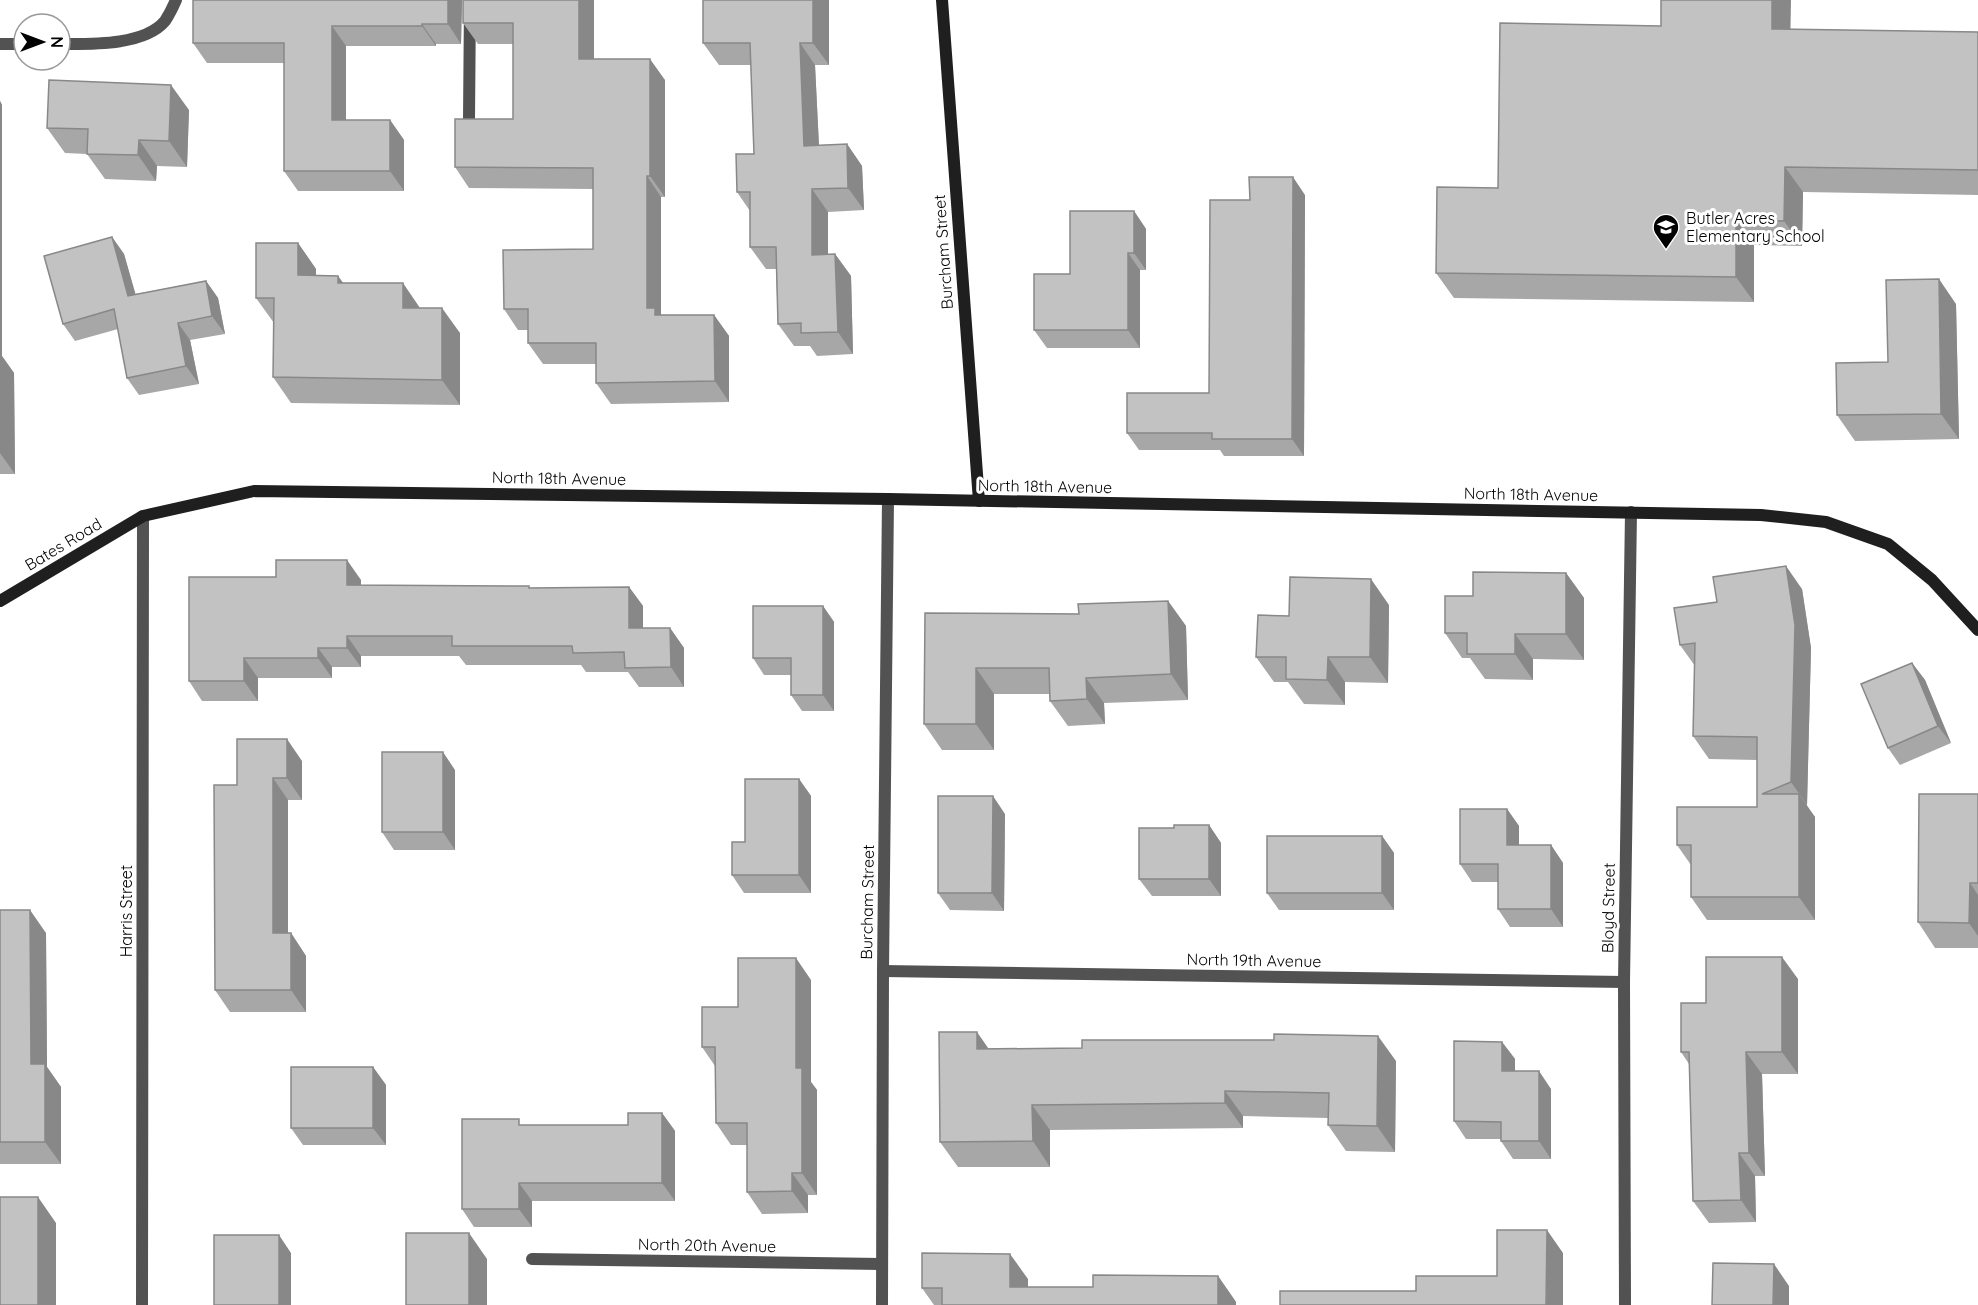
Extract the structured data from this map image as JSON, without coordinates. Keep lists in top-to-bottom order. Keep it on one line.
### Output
{"streets":{"street":["Burcham Street","North 18th Avenue","Bates Road","Bloyd Street","Harris Street","North 19th Avenue","North 20th Avenue"]},"crossings":[["Burcham Street","North 18th Avenue"],["Burcham Street","North 19th Avenue"],["Burcham Street","North 20th Avenue"],["North 18th Avenue","Bates Road"],["North 18th Avenue","Bloyd Street"],["North 18th Avenue","Harris Street"],["Bates Road","Harris Street"],["Bloyd Street","North 19th Avenue"]],"places":{"school or university":["Butler Acres Elementary School"]},"north":"right"}
